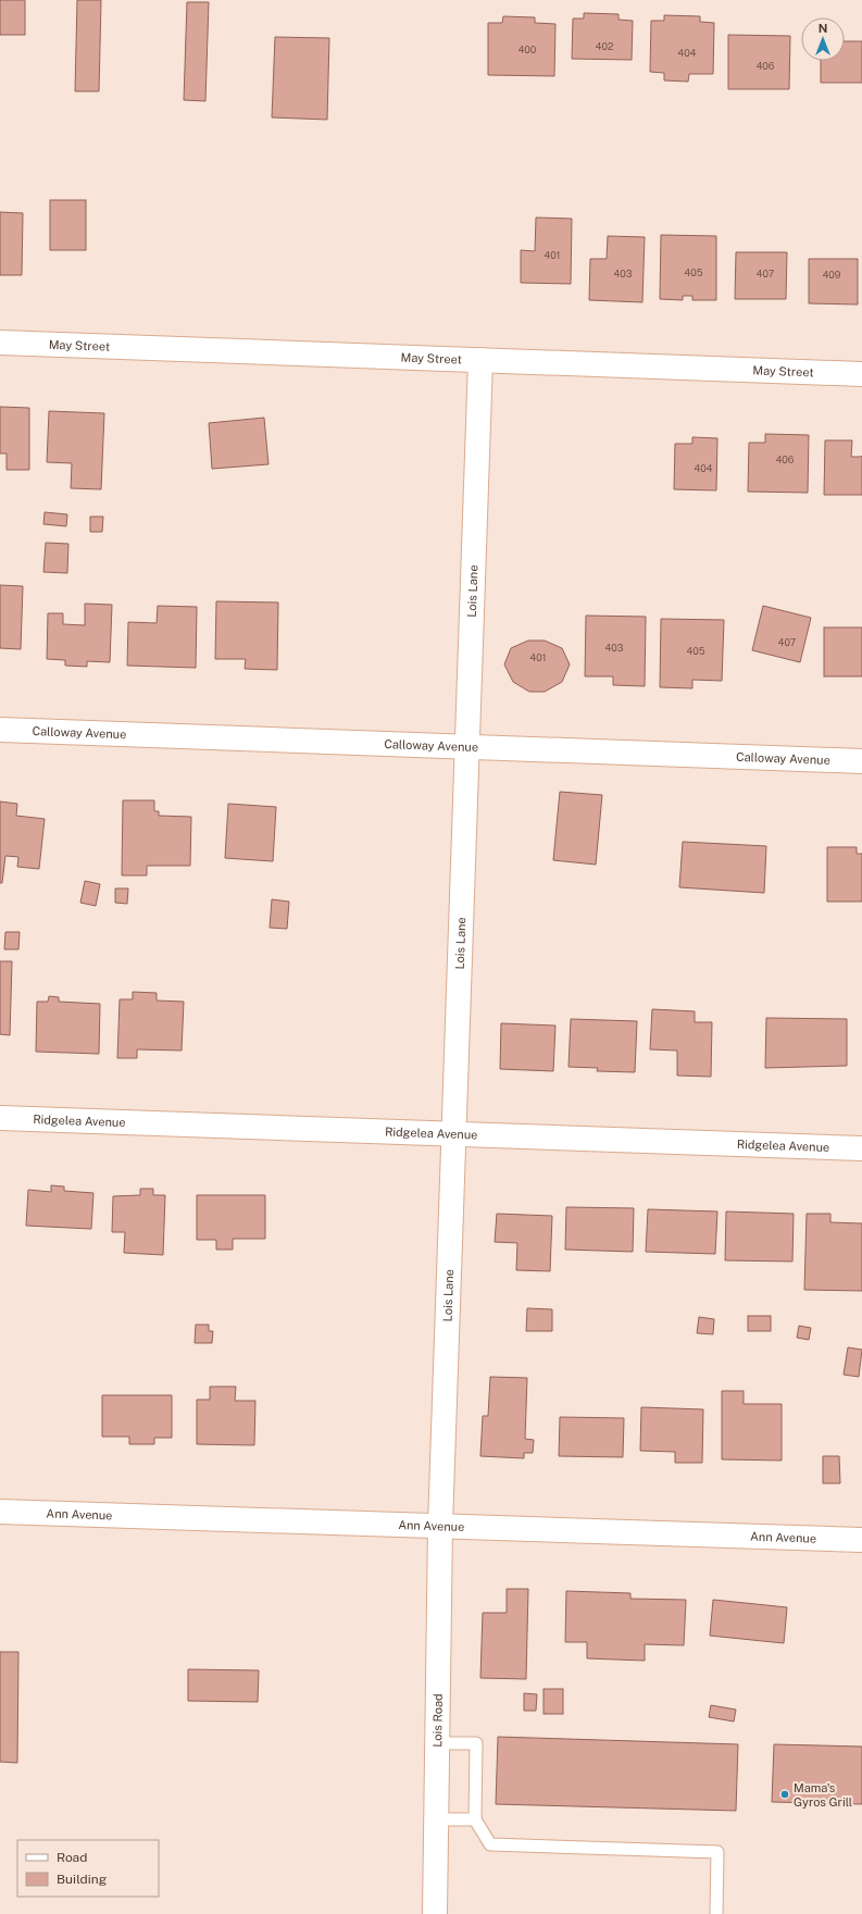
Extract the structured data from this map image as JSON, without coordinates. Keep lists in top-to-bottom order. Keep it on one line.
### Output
{"streets":{"street":["May Street","Lois Lane","Calloway Avenue","Ridgelea Avenue","Ann Avenue","Lois Road"]},"crossings":[["May Street","Lois Lane"],["Lois Lane","Calloway Avenue"],["Lois Lane","Ridgelea Avenue"],["Lois Lane","Ann Avenue"],["Lois Lane","Lois Road"],["Ann Avenue","Lois Road"]],"places":["Mama's Gyros Grill"],"house_numbers":["402","400","404","406","401","405","403","407","409","406","404","407","403","405","401"],"legend":["Road","Building"],"north":"top"}
